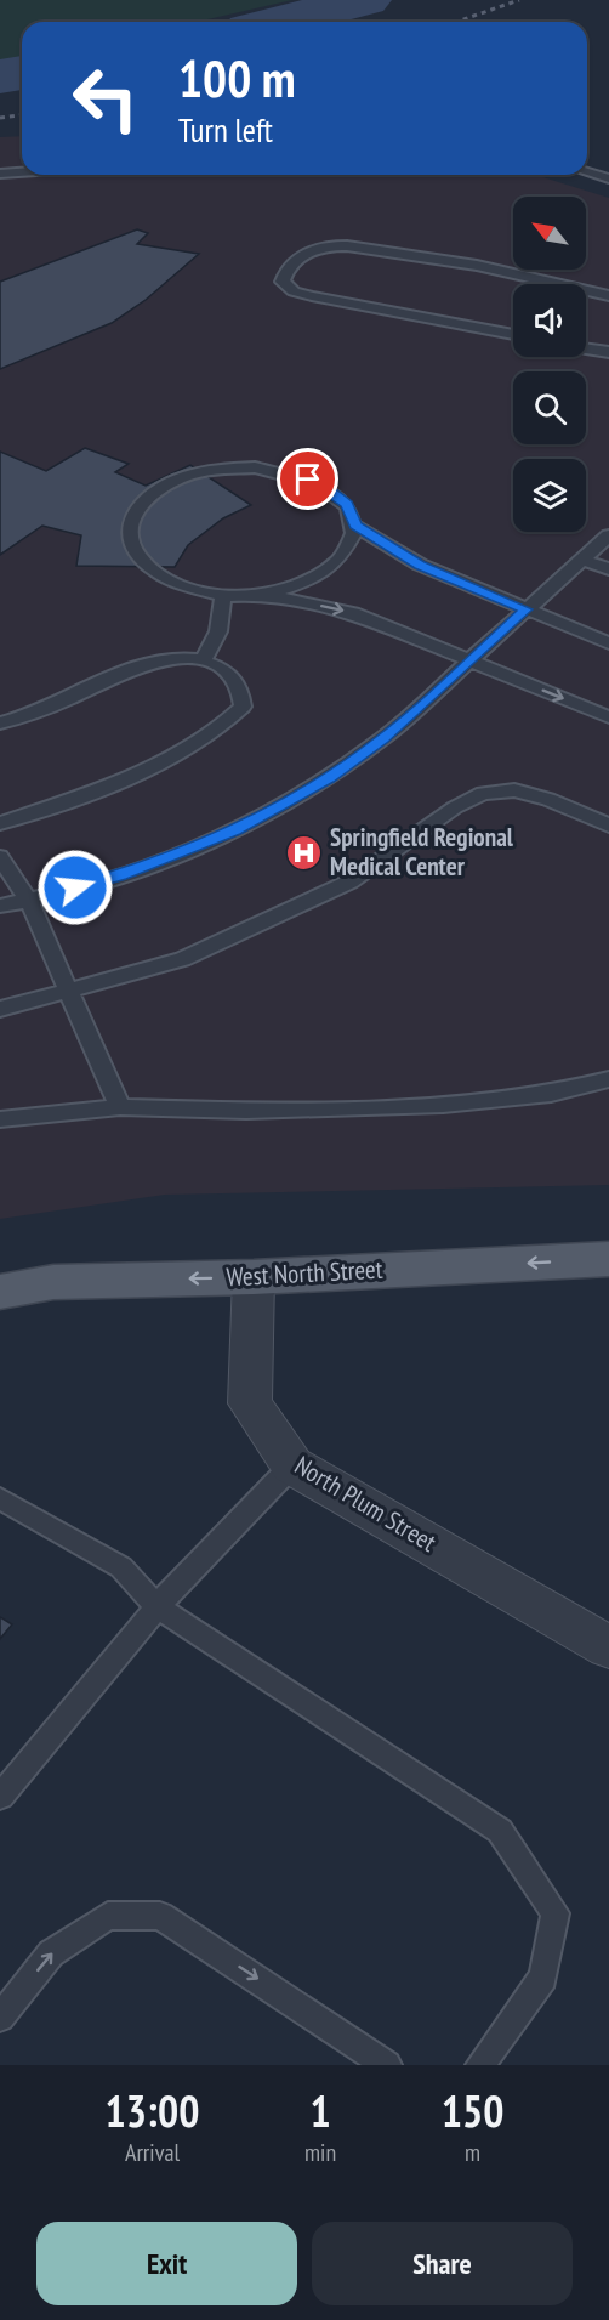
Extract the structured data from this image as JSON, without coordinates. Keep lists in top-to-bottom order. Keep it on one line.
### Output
{"streets":{"main road":["West North Street"],"street":["North Plum Street"]},"crossings":[["West North Street","North Plum Street"]],"one_way":["West North Street"],"places":{"hospital":["Springfield Regional Medical Center"]},"north":"top left","page":{"turn":["100 m","Turn left"],"eta":["13:00","Arrival","1","min","150","m"],"buttons":["Exit","Share"]}}
